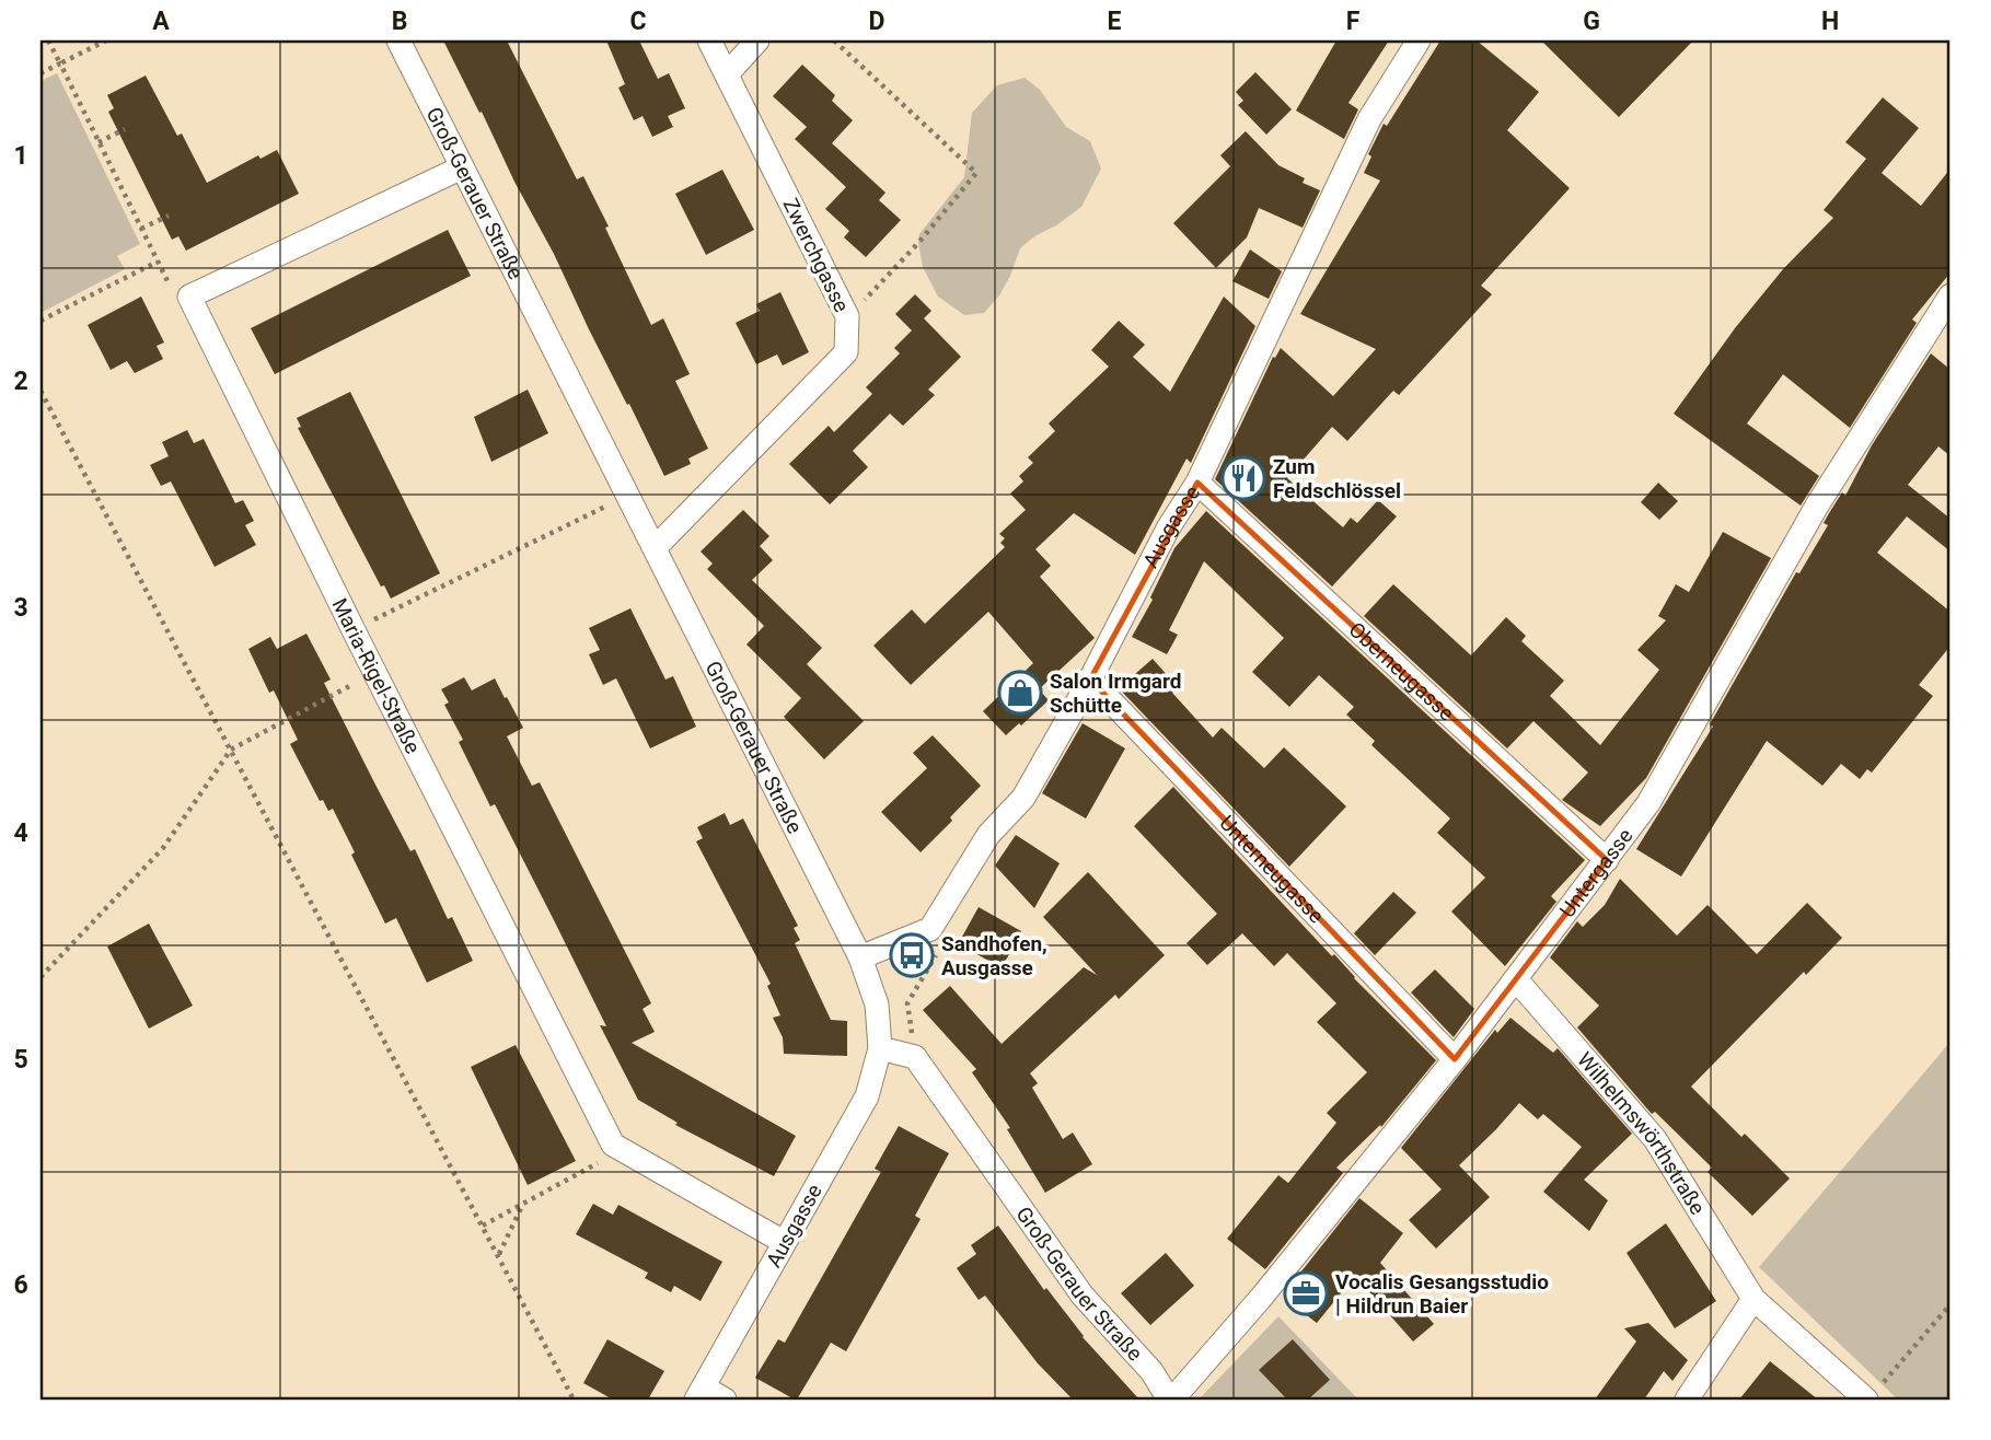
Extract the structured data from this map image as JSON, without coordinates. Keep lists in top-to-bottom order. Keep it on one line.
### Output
{"streets":{"street":["Groß-Gerauer Straße","Zwerchgasse","Ausgasse","Oberneugasse","Maria-Rigel-Straße","Unterneugasse","Untergasse","Wilhelmswörthstraße"]},"crossings":[["Groß-Gerauer Straße","Zwerchgasse"],["Groß-Gerauer Straße","Ausgasse"],["Groß-Gerauer Straße","Untergasse"],["Ausgasse","Oberneugasse"],["Ausgasse","Unterneugasse"],["Oberneugasse","Untergasse"],["Unterneugasse","Untergasse"],["Untergasse","Wilhelmswörthstraße"]],"places":{"restaurant":["Zum Feldschlössel"],"shop":["Salon Irmgard Schütte"],"bus stop":["Sandhofen, Ausgasse"],"office":["Vocalis Gesangsstudio | Hildrun Baier"]},"grid":{"columns":["A","B","C","D","E","F","G","H"],"rows":["1","2","3","4","5","6"]}}
